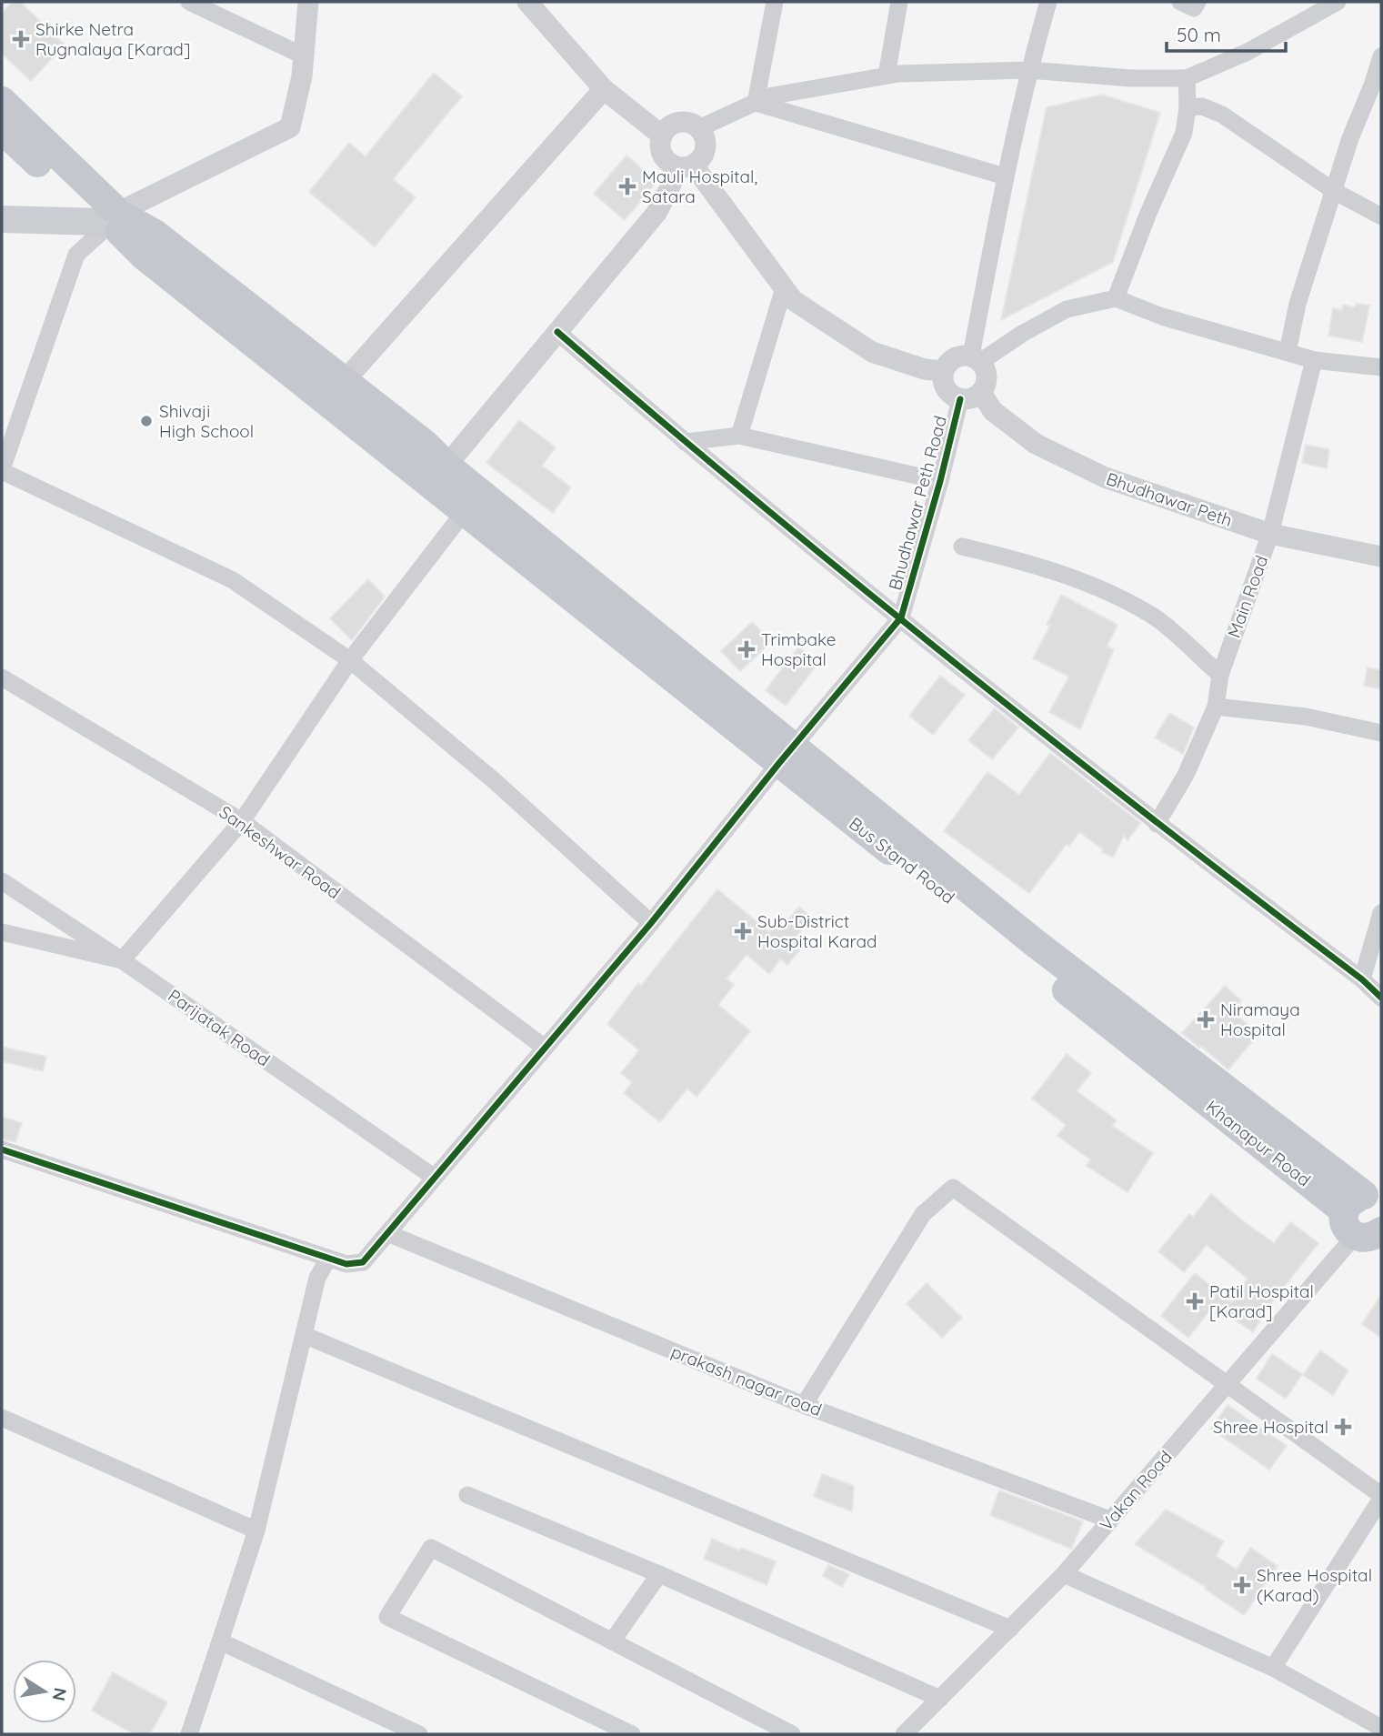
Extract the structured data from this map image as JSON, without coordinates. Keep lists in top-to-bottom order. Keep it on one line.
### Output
{"streets":{"highway":["Bus Stand Road","Khanapur Road"],"street":["Bhudhawar Peth","Bhudhawar Peth Road","Main Road","Sankeshwar Road","Parijatak Road","prakash nagar road","Vakan Road"]},"crossings":[["Bhudhawar Peth","Bhudhawar Peth Road"],["Bhudhawar Peth","Main Road"],["Bhudhawar Peth Road","Sankeshwar Road"],["Bhudhawar Peth Road","Bus Stand Road"],["Bhudhawar Peth Road","Parijatak Road"],["Bhudhawar Peth Road","prakash nagar road"],["Bus Stand Road","Khanapur Road"],["Khanapur Road","Vakan Road"],["prakash nagar road","Vakan Road"]],"places":{"health":["Shirke Netra Rugnalaya [Karad]","Mauli Hospital, Satara","Trimbake Hospital","Sub-District Hospital Karad","Niramaya Hospital","Patil Hospital [Karad]","Shree Hospital","Shree Hospital (Karad)"],"other":["Shivaji High School"]},"scale_bar":"50 m","north":"right"}
